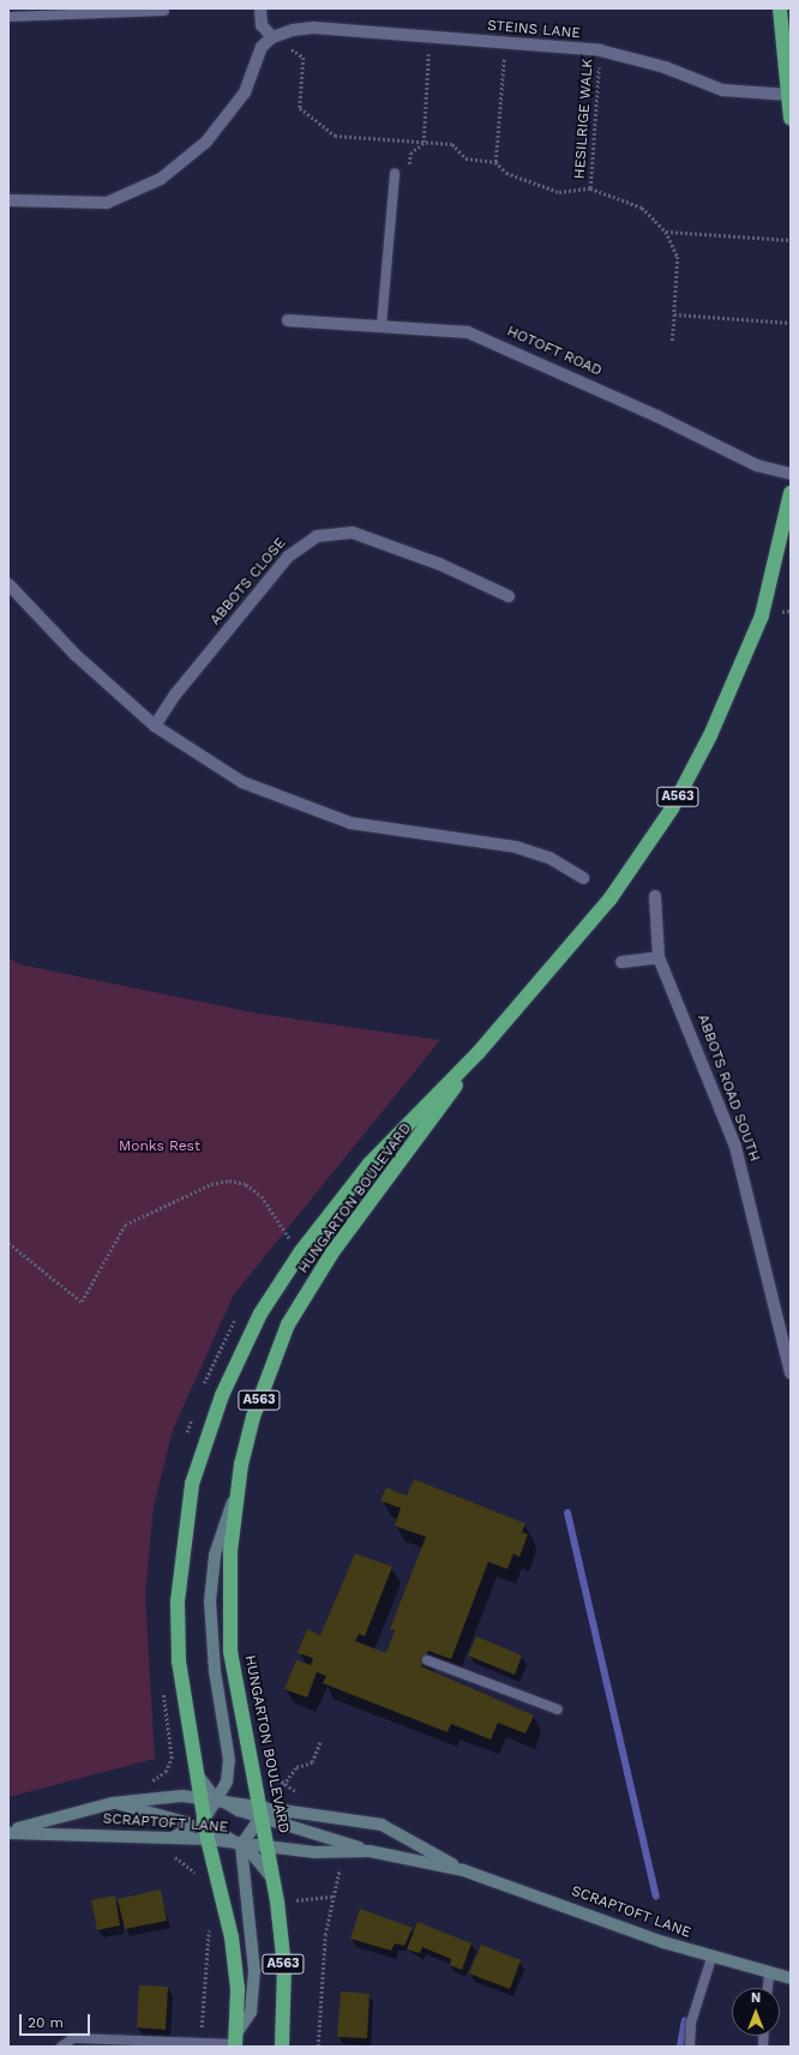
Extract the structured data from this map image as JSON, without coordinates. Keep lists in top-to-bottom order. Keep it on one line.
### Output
{"streets":{"highway":["A563","HUNGARTON BOULEVARD"],"street":["STEINS LANE","HOTOFT ROAD","ABBOTS CLOSE","ABBOTS ROAD SOUTH","SCRAPTOFT LANE"],"path":["HESILRIGE WALK"]},"crossings":[["STEINS LANE","HESILRIGE WALK"],["A563","HUNGARTON BOULEVARD"],["A563","SCRAPTOFT LANE"],["HUNGARTON BOULEVARD","SCRAPTOFT LANE"]],"parks":["Monks Rest"],"scale_bar":"20 m","north":"top"}
